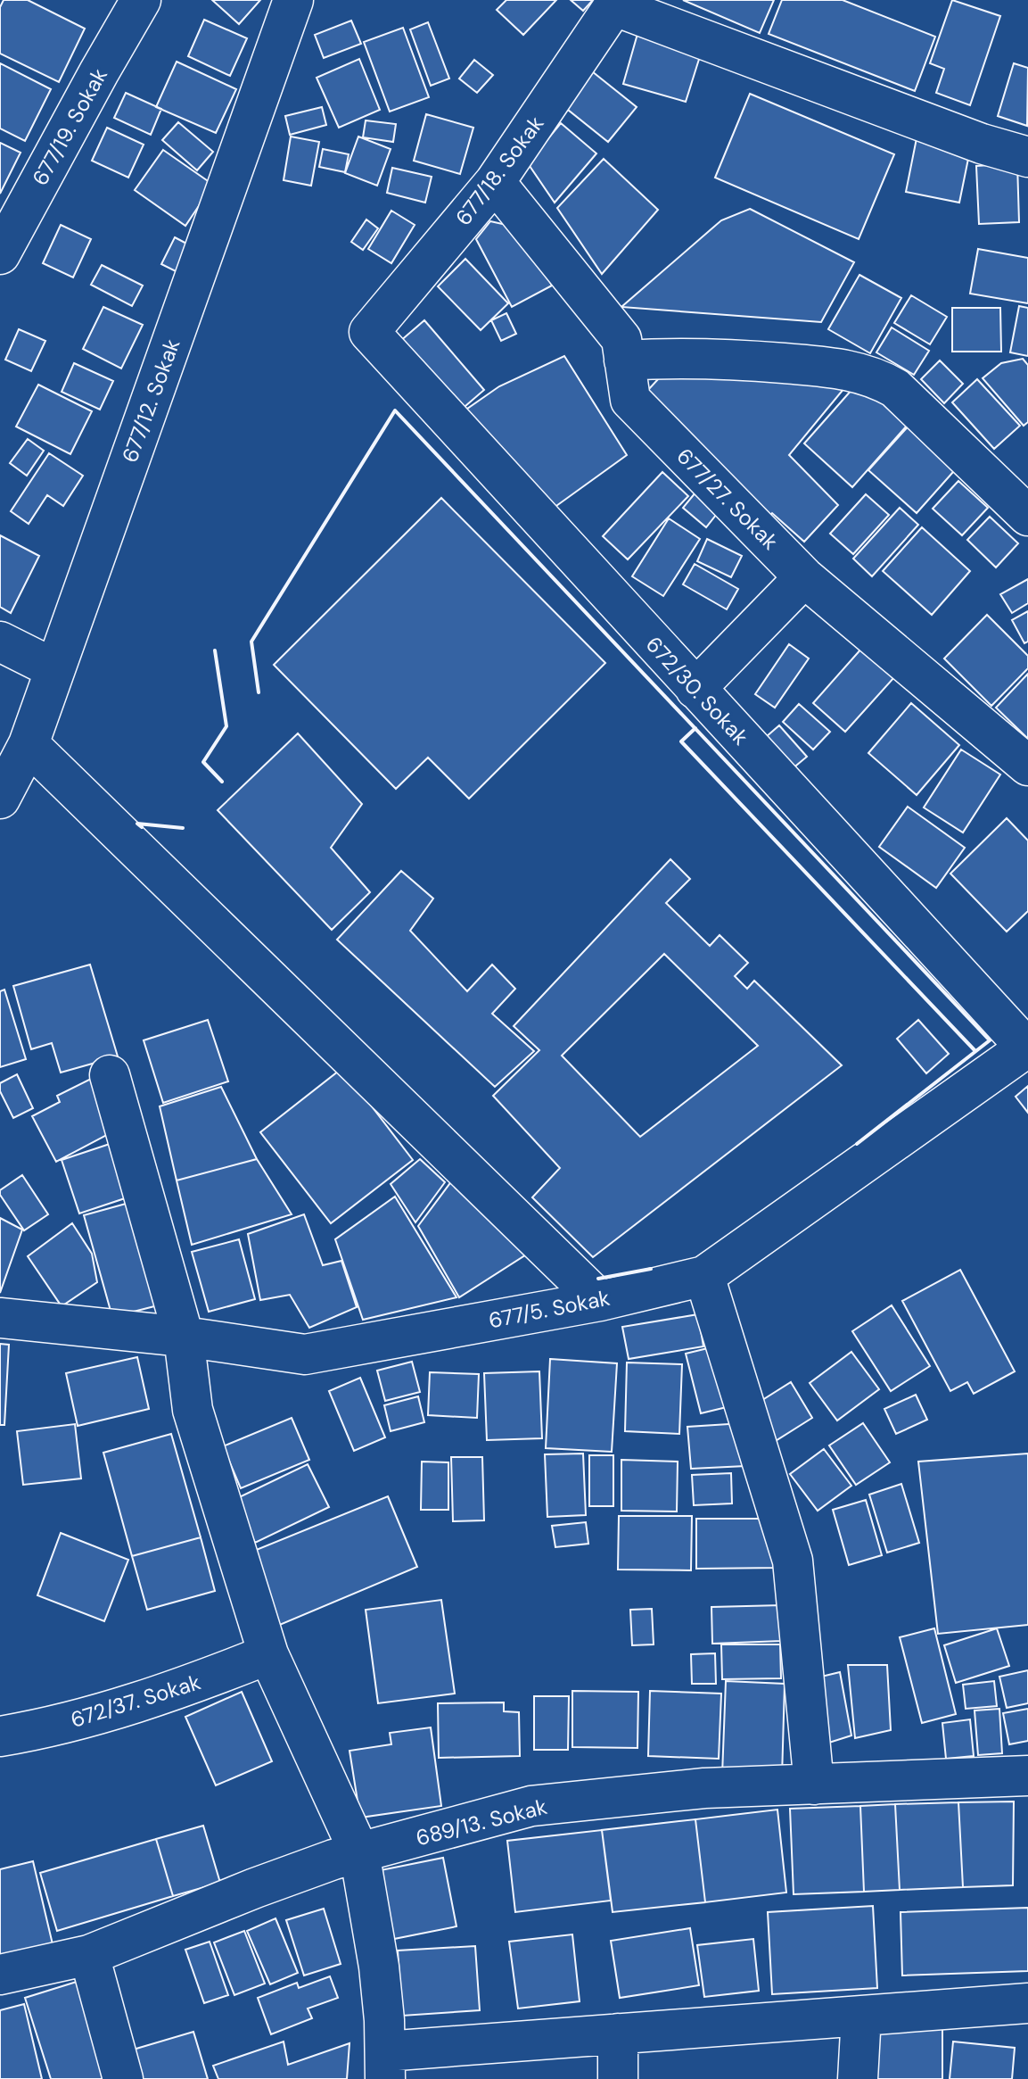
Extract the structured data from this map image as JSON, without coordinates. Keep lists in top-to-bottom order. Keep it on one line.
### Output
{"streets":{"street":["677/19. Sokak","677/18. Sokak","677/12. Sokak","677/27. Sokak","672/30. Sokak","677/5. Sokak","672/37. Sokak","689/13. Sokak"]},"crossings":[["677/18. Sokak","677/27. Sokak"],["677/18. Sokak","672/30. Sokak"],["672/30. Sokak","677/5. Sokak"]]}
